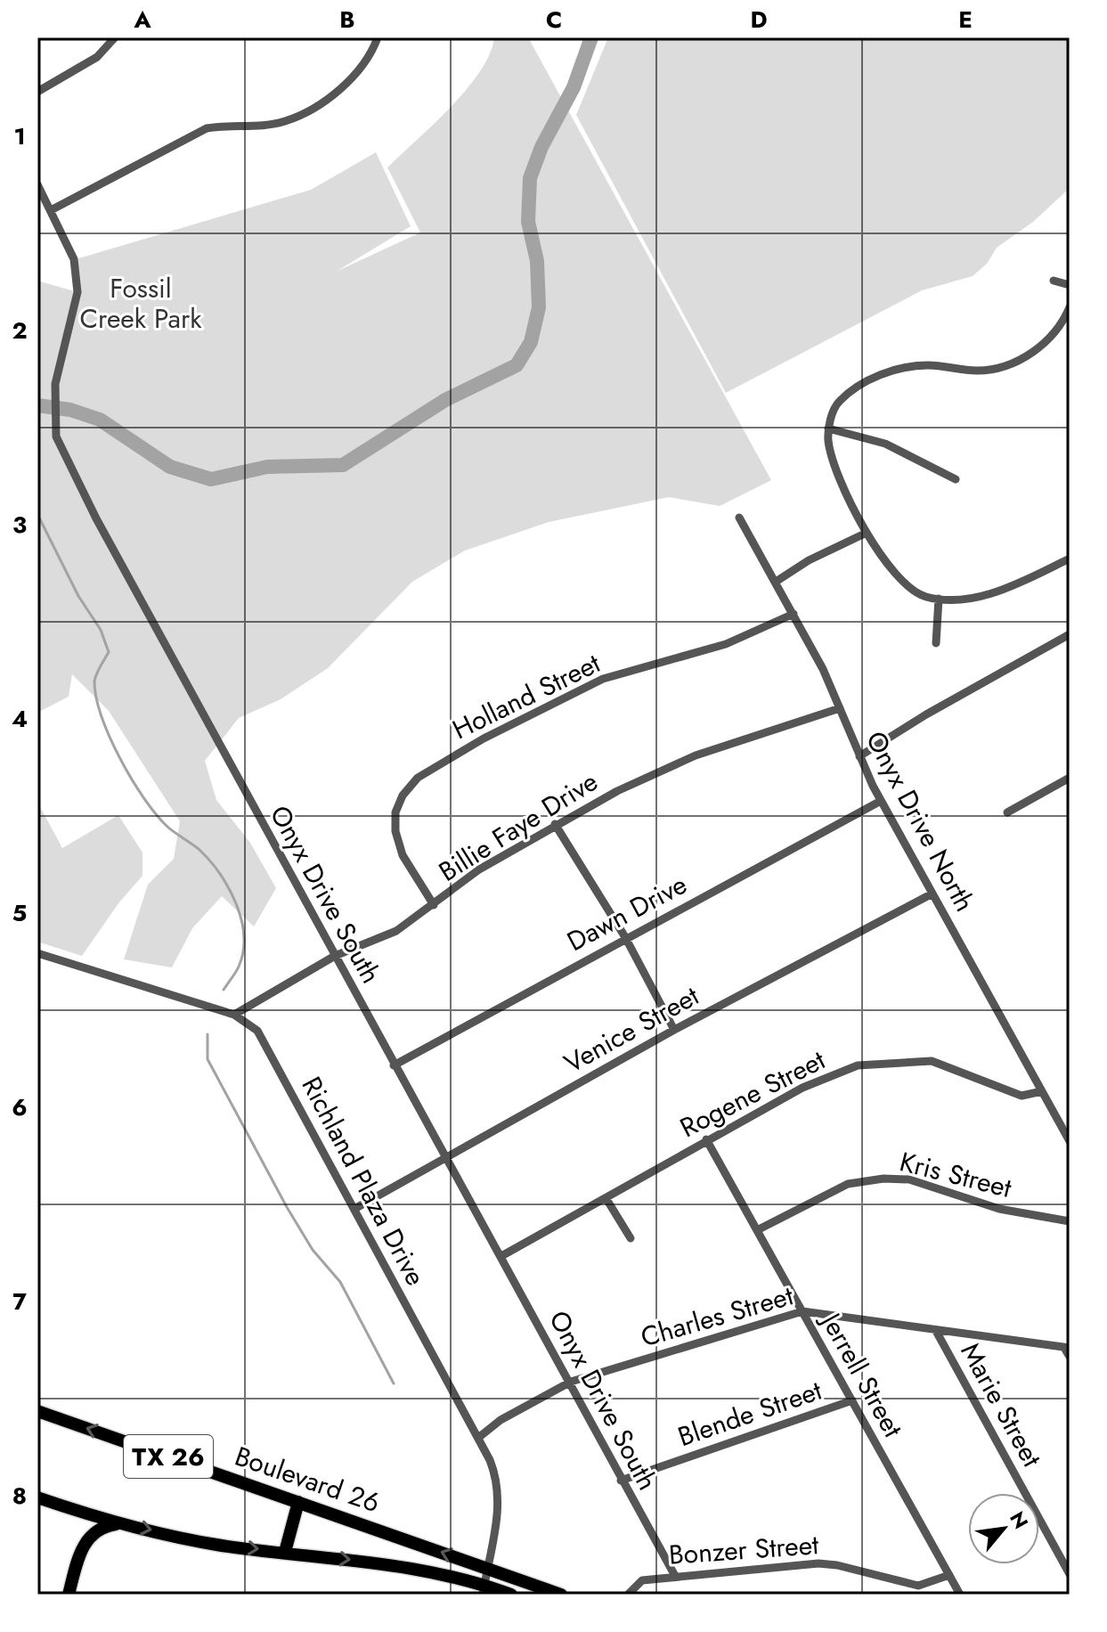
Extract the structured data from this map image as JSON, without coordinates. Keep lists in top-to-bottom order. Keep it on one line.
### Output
{"streets":{"main road":["TX 26","Boulevard 26"],"street":["Holland Street","Onyx Drive North","Billie Faye Drive","Onyx Drive South","Dawn Drive","Venice Street","Rogene Street","Kris Street","Richland Plaza Drive","Charles Street","Jerrell Street","Marie Street","Blende Street","Bonzer Street"]},"crossings":[["Holland Street","Onyx Drive North"],["Holland Street","Billie Faye Drive"],["Onyx Drive North","Billie Faye Drive"],["Onyx Drive North","Dawn Drive"],["Onyx Drive North","Venice Street"],["Onyx Drive North","Rogene Street"],["Billie Faye Drive","Onyx Drive South"],["Billie Faye Drive","Richland Plaza Drive"],["Onyx Drive South","Dawn Drive"],["Onyx Drive South","Venice Street"],["Onyx Drive South","Rogene Street"],["Onyx Drive South","Charles Street"],["Onyx Drive South","Blende Street"],["Onyx Drive South","Bonzer Street"],["Venice Street","Richland Plaza Drive"],["Rogene Street","Jerrell Street"],["Kris Street","Jerrell Street"],["Richland Plaza Drive","Charles Street"],["Richland Plaza Drive","Boulevard 26"],["Charles Street","Jerrell Street"],["Charles Street","Marie Street"],["Jerrell Street","Blende Street"],["Jerrell Street","Bonzer Street"]],"parks":["Fossil Creek Park"],"north":"top right","grid":{"columns":["A","B","C","D","E"],"rows":["1","2","3","4","5","6","7","8"]}}
